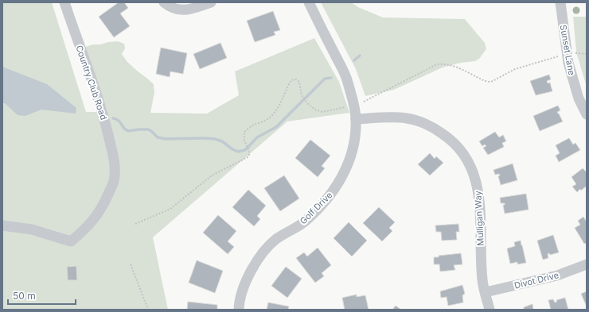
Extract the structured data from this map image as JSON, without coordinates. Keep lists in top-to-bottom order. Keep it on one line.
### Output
{"streets":{"street":["Sunset Lane","Country Club Road","Golf Drive","Mulligan Way","Divot Drive"]},"crossings":[["Golf Drive","Mulligan Way"],["Mulligan Way","Divot Drive"]],"scale_bar":"50 m"}
